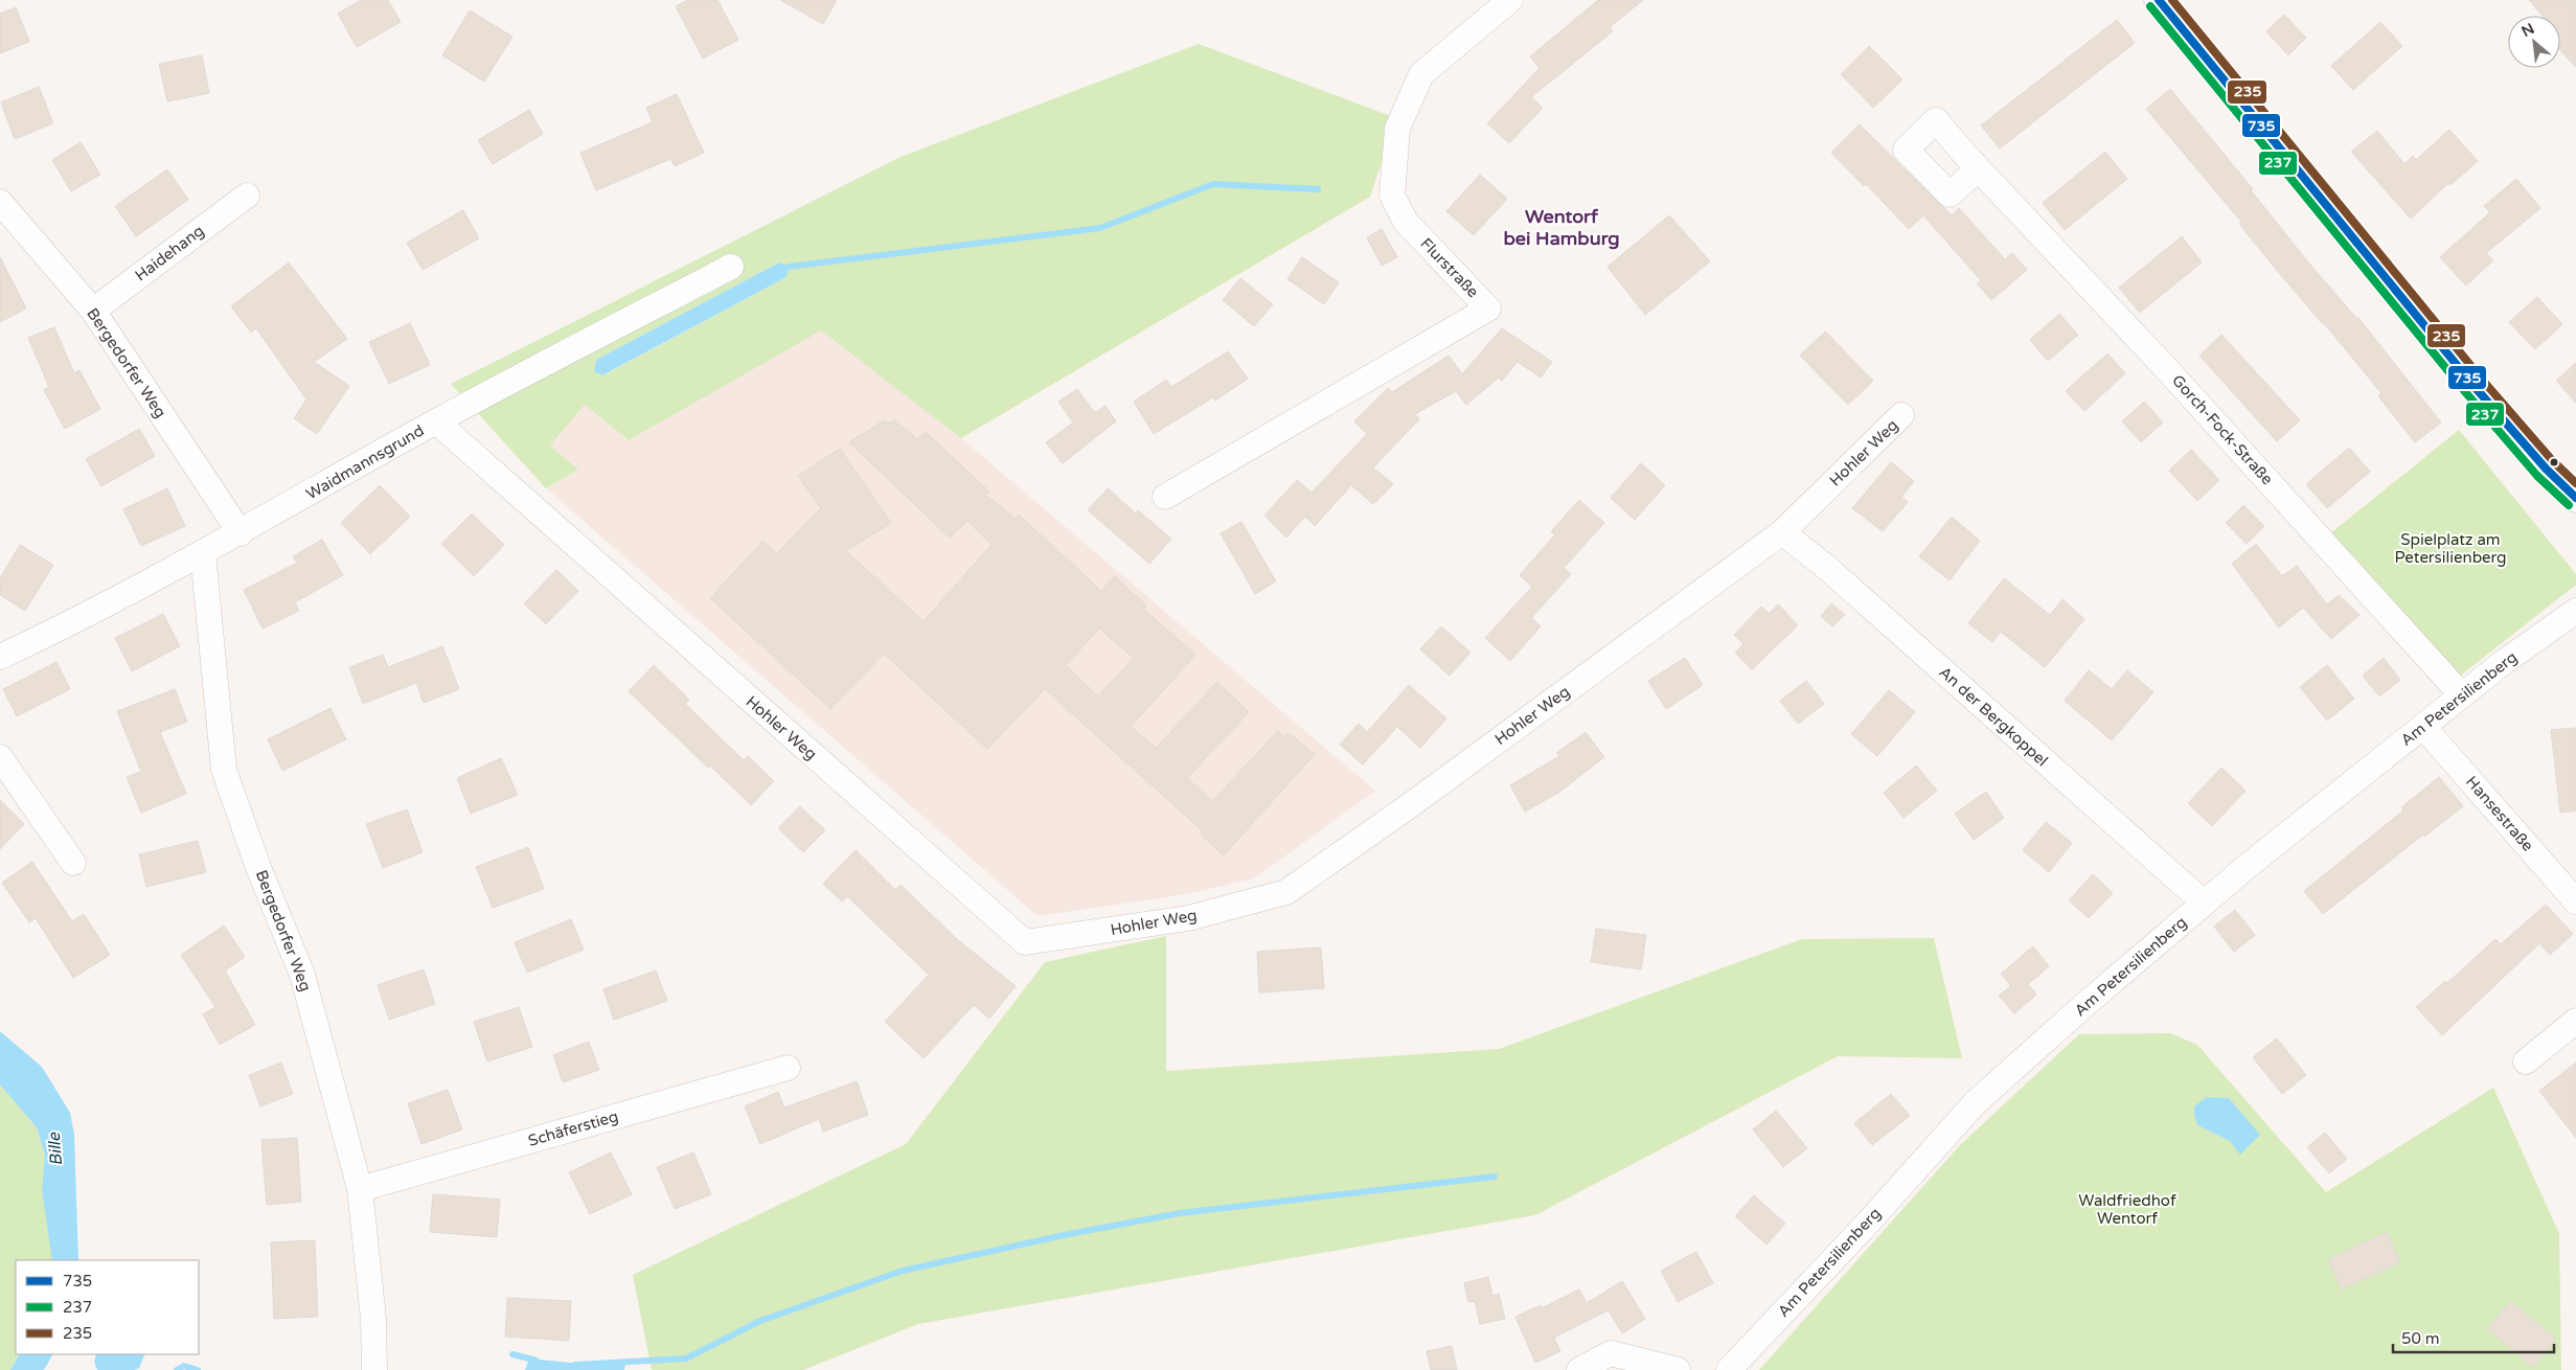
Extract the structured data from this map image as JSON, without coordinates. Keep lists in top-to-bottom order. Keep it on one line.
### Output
{"streets":{"street":["Haidehang","Flurstraße","Bergedorfer Weg","Gorch-Fock-Straße","Hohler Weg","Waidmannsgrund","Am Petersilienberg","An der Bergkoppel","Hansestraße","Schäferstieg"]},"crossings":[["Haidehang","Bergedorfer Weg"],["Bergedorfer Weg","Waidmannsgrund"],["Bergedorfer Weg","Schäferstieg"],["Gorch-Fock-Straße","Am Petersilienberg"],["Hohler Weg","Waidmannsgrund"],["Hohler Weg","An der Bergkoppel"],["Am Petersilienberg","An der Bergkoppel"],["Am Petersilienberg","Hansestraße"]],"districts":["Wentorf bei Hamburg"],"water":["Bille"],"parks":["Spielplatz am Petersilienberg","Waldfriedhof Wentorf"],"lines":["transit line 735","transit line 235","transit line 237"],"legend":["735","237","235"],"scale_bar":"50 m","north":"top left"}
